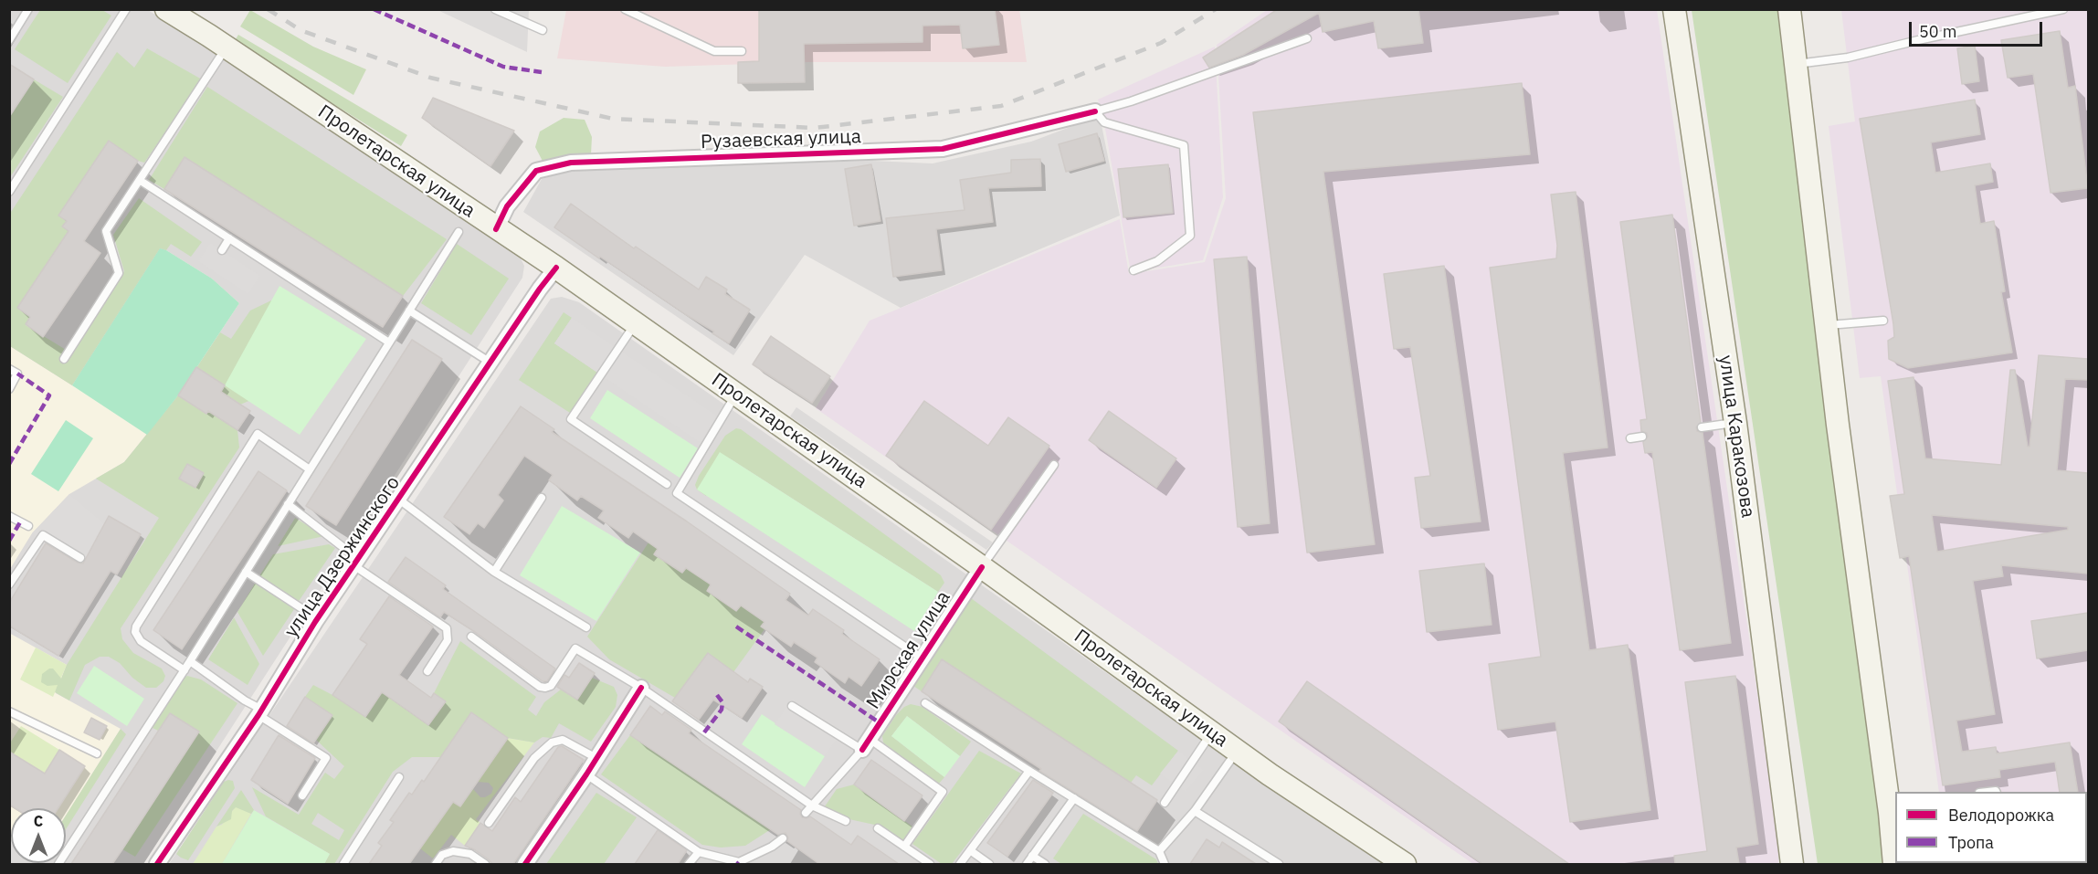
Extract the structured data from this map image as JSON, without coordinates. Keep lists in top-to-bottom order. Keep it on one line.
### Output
{"streets":{"main road":["Пролетарская улица","улица Каракозова"],"street":["Рузаевская улица","улица Дзержинского","Мирская улица"]},"crossings":[["Рузаевская улица","Пролетарская улица"],["Пролетарская улица","улица Дзержинского"],["Пролетарская улица","Мирская улица"]],"legend":["Велодорожка","Тропа"],"scale_bar":"50 m","north":"top"}
